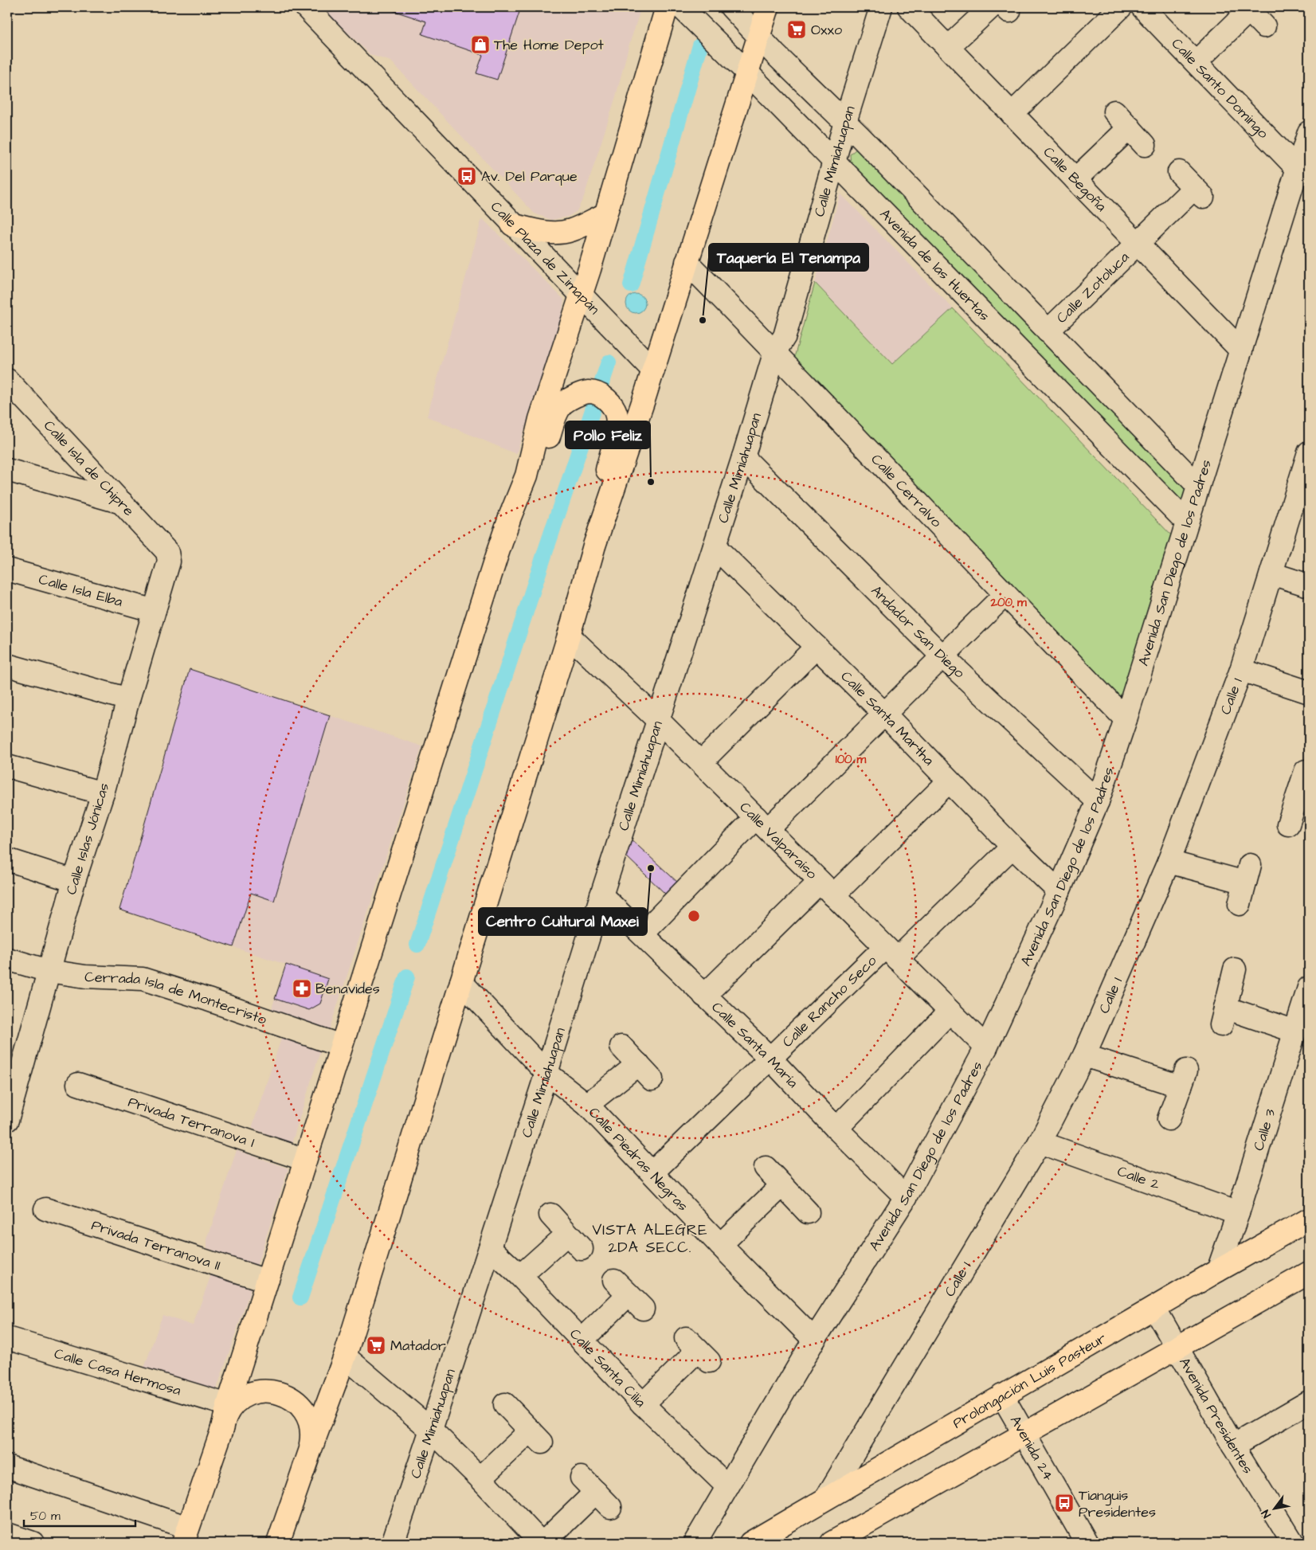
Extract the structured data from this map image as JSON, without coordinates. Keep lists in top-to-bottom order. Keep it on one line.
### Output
{"streets":{"main road":["Prolongación Luis Pasteur"],"street":["Calle Santo Domingo","Calle Mimiahuapan","Calle Begoña","Calle Plaza de Zimapán","Avenida de las Huertas","Calle Zotoluca","Calle Isla de Chipre","Calle Cerralvo","Avenida San Diego de los Padres","Calle Isla Elba","Andador San Diego","Calle 1","Calle Santa Martha","Calle Islas Jónicas","Calle Valparaíso","Cerrada Isla de Montecristo","Calle Rancho Seco","Calle Santa María","Privada Terranova I","Calle 3","Calle Piedras Negras","Calle 2","Privada Terranova II","Calle Santa Cilia","Calle Casa Hermosa","Avenida Presidentes","Avenida 24"]},"crossings":[["Calle Santo Domingo","Avenida San Diego de los Padres"],["Calle Mimiahuapan","Avenida de las Huertas"],["Calle Mimiahuapan","Calle Cerralvo"],["Calle Mimiahuapan","Andador San Diego"],["Calle Mimiahuapan","Calle Santa Martha"],["Calle Mimiahuapan","Calle Valparaíso"],["Calle Mimiahuapan","Calle Santa María"],["Calle Mimiahuapan","Calle Piedras Negras"],["Calle Mimiahuapan","Calle Santa Cilia"],["Calle Begoña","Calle Zotoluca"],["Calle Begoña","Avenida San Diego de los Padres"],["Avenida de las Huertas","Avenida San Diego de los Padres"],["Calle Isla de Chipre","Calle Islas Jónicas"],["Calle Cerralvo","Avenida San Diego de los Padres"],["Avenida San Diego de los Padres","Andador San Diego"],["Avenida San Diego de los Padres","Calle Santa Martha"],["Avenida San Diego de los Padres","Calle Valparaíso"],["Avenida San Diego de los Padres","Calle Santa María"],["Avenida San Diego de los Padres","Calle Piedras Negras"],["Avenida San Diego de los Padres","Calle Santa Cilia"],["Calle Isla Elba","Calle Islas Jónicas"],["Calle 1","Calle 2"],["Calle 1","Prolongación Luis Pasteur"],["Calle Santa Martha","Calle Rancho Seco"],["Calle Islas Jónicas","Cerrada Isla de Montecristo"],["Calle Valparaíso","Calle Rancho Seco"],["Calle Rancho Seco","Calle Santa María"],["Calle Rancho Seco","Calle Piedras Negras"],["Calle 3","Calle 2"],["Calle 3","Prolongación Luis Pasteur"],["Prolongación Luis Pasteur","Avenida Presidentes"],["Prolongación Luis Pasteur","Avenida 24"]],"districts":["VISTA ALEGRE 2DA SECC."],"places":{"supermarket":["Oxxo","Matador"],"shop":["The Home Depot"],"bus stop":["Av. Del Parque","Tianguis Presidentes"],"other":["Taquería El Tenampa","Pollo Feliz","Centro Cultural Maxei"],"pharmacy":["Benavides"]},"scale_bar":"50 m","north":"bottom left","rings":["200 m","100 m"]}
